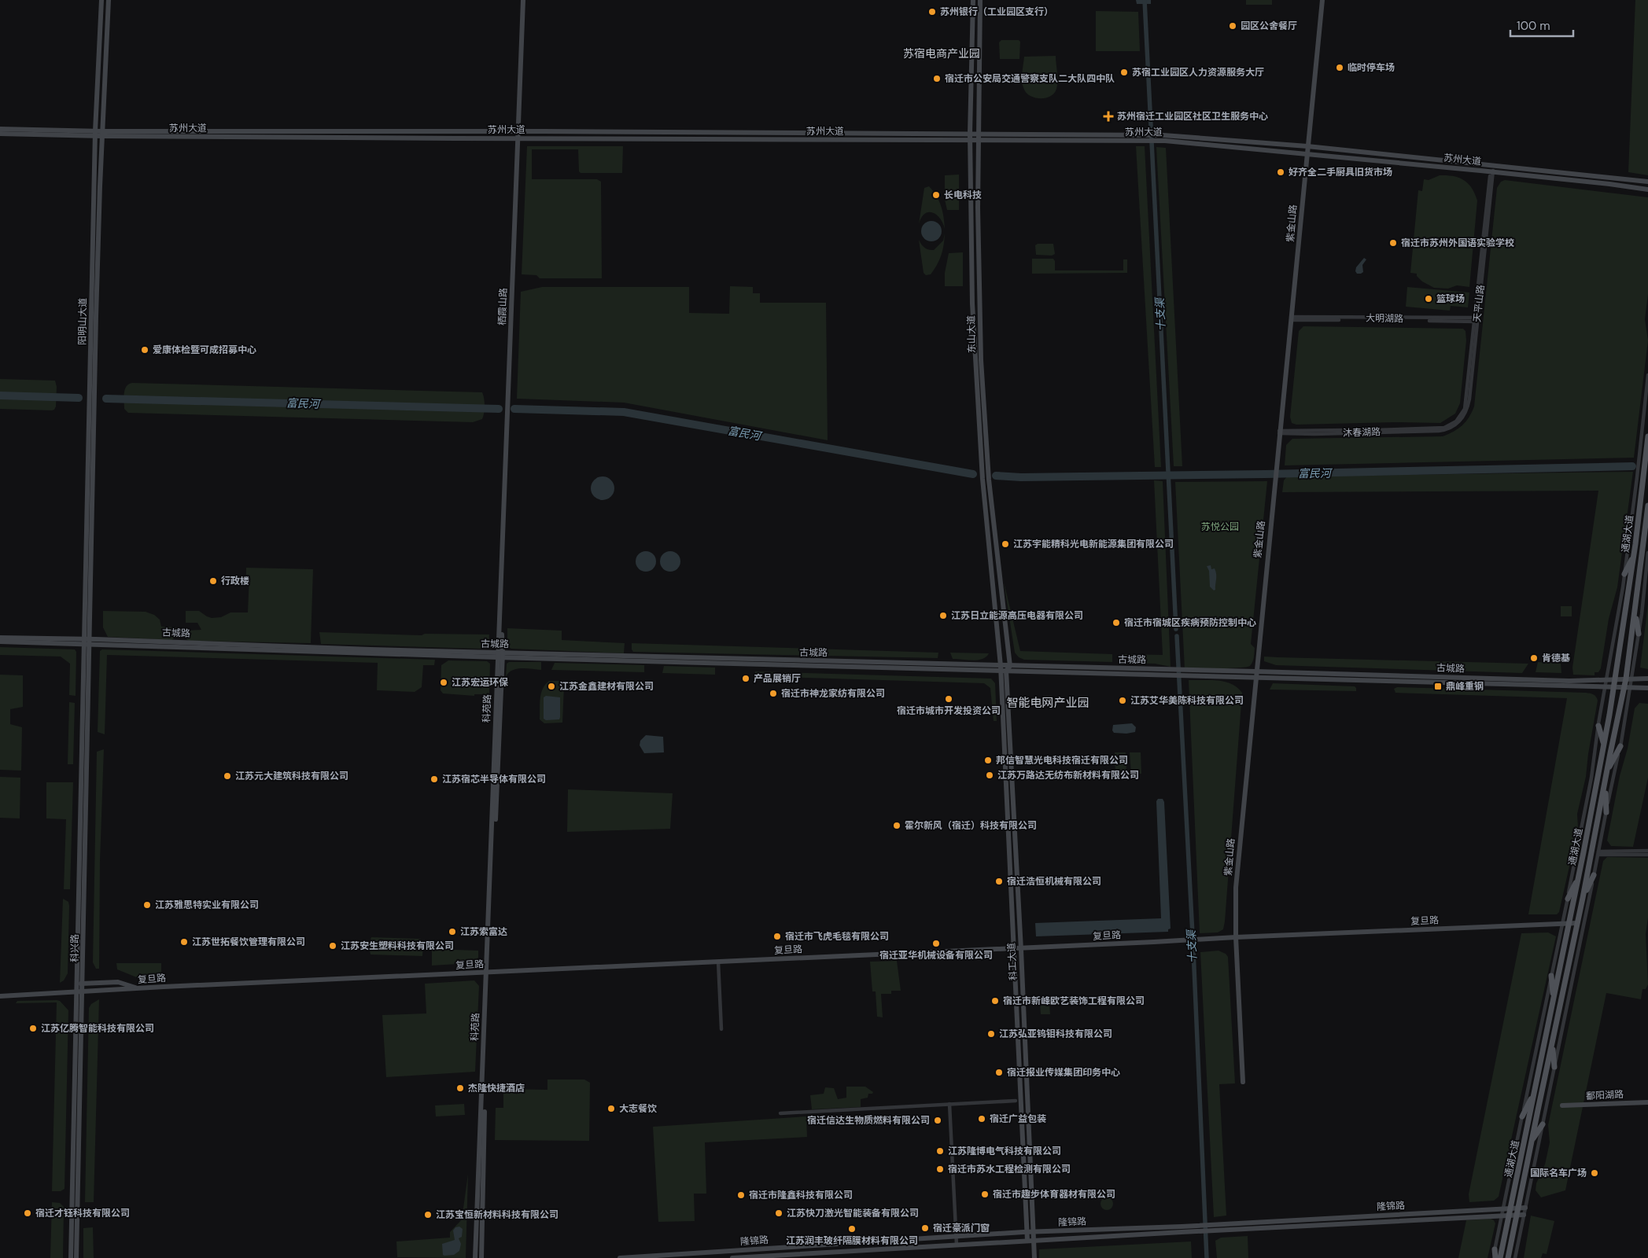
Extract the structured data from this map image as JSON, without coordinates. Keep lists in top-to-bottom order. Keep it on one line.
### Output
{"streets":{"main road":["通湖大道"],"street":["苏州大道","紫金山路","天平山路","栖霞山路","大明湖路","阳明山大道","东山大道","沐春湖路","古城路","科苑路","复旦路","科兴路","科工大道","鄱阳湖路","隆锦路"]},"crossings":[["苏州大道","紫金山路"],["苏州大道","天平山路"],["苏州大道","栖霞山路"],["苏州大道","阳明山大道"],["苏州大道","东山大道"],["紫金山路","大明湖路"],["紫金山路","沐春湖路"],["紫金山路","古城路"],["紫金山路","复旦路"],["天平山路","大明湖路"],["天平山路","沐春湖路"],["栖霞山路","科苑路"],["阳明山大道","古城路"],["阳明山大道","科兴路"],["东山大道","古城路"],["东山大道","科工大道"],["通湖大道","古城路"],["通湖大道","复旦路"],["通湖大道","隆锦路"],["古城路","科苑路"],["古城路","科兴路"],["古城路","科工大道"],["科苑路","复旦路"],["复旦路","科兴路"],["复旦路","科工大道"],["科工大道","隆锦路"]],"districts":["苏宿电商产业园","智能电网产业园"],"water":["十支渠","富民河"],"parks":["苏悦公园"],"places":{"other":["苏州银行（工业园区支行）","园区公舍餐厅","临时停车场","苏宿工业园区人力资源服务大厅","宿迁市公安局交通警察支队二大队四中队","好齐全二手厨具旧货市场","长电科技","宿迁市苏州外国语实验学校","篮球场","爱康体检暨可成招募中心","江苏宇能精科光电新能源集团有限公司","行政楼","江苏日立能源高压电器有限公司","宿迁市宿城区疾病预防控制中心","肯德基","产品展销厅","江苏宏运环保","江苏金鑫建材有限公司","宿迁市神龙家纺有限公司","宿迁市城市开发投资公司","江苏艾华美陈科技有限公司","邦信智慧光电科技宿迁有限公司","江苏万路达无纺布新材料有限公司","江苏元大建筑科技有限公司","江苏宿芯半导体有限公司","霍尔新风（宿迁）科技有限公司","宿迁浩恒机械有限公司","江苏雅思特实业有限公司","江苏索富达","宿迁市飞虎毛毯有限公司","江苏世拓餐饮管理有限公司","宿迁亚华机械设备有限公司","江苏安生塑料科技有限公司","宿迁市新峰欧艺装饰工程有限公司","江苏亿腾智能科技有限公司","江苏弘亚钨钼科技有限公司","宿迁报业传媒集团印务中心","杰隆快捷酒店","大志餐饮","宿迁广益包装","宿迁信达生物质燃料有限公司","江苏隆博电气科技有限公司","宿迁市苏水工程检测有限公司","国际名车广场","宿迁市趣步体育器材有限公司","宿迁市隆鑫科技有限公司","宿迁才钰科技有限公司","江苏快刀激光智能装备有限公司","江苏宝恒新材料科技有限公司","宿迁豪派门窗","江苏润丰玻纤隔膜材料有限公司"],"health":["苏州宿迁工业园区社区卫生服务中心"],"transit":["鼎峰重钢"]},"scale_bar":"100 m"}
